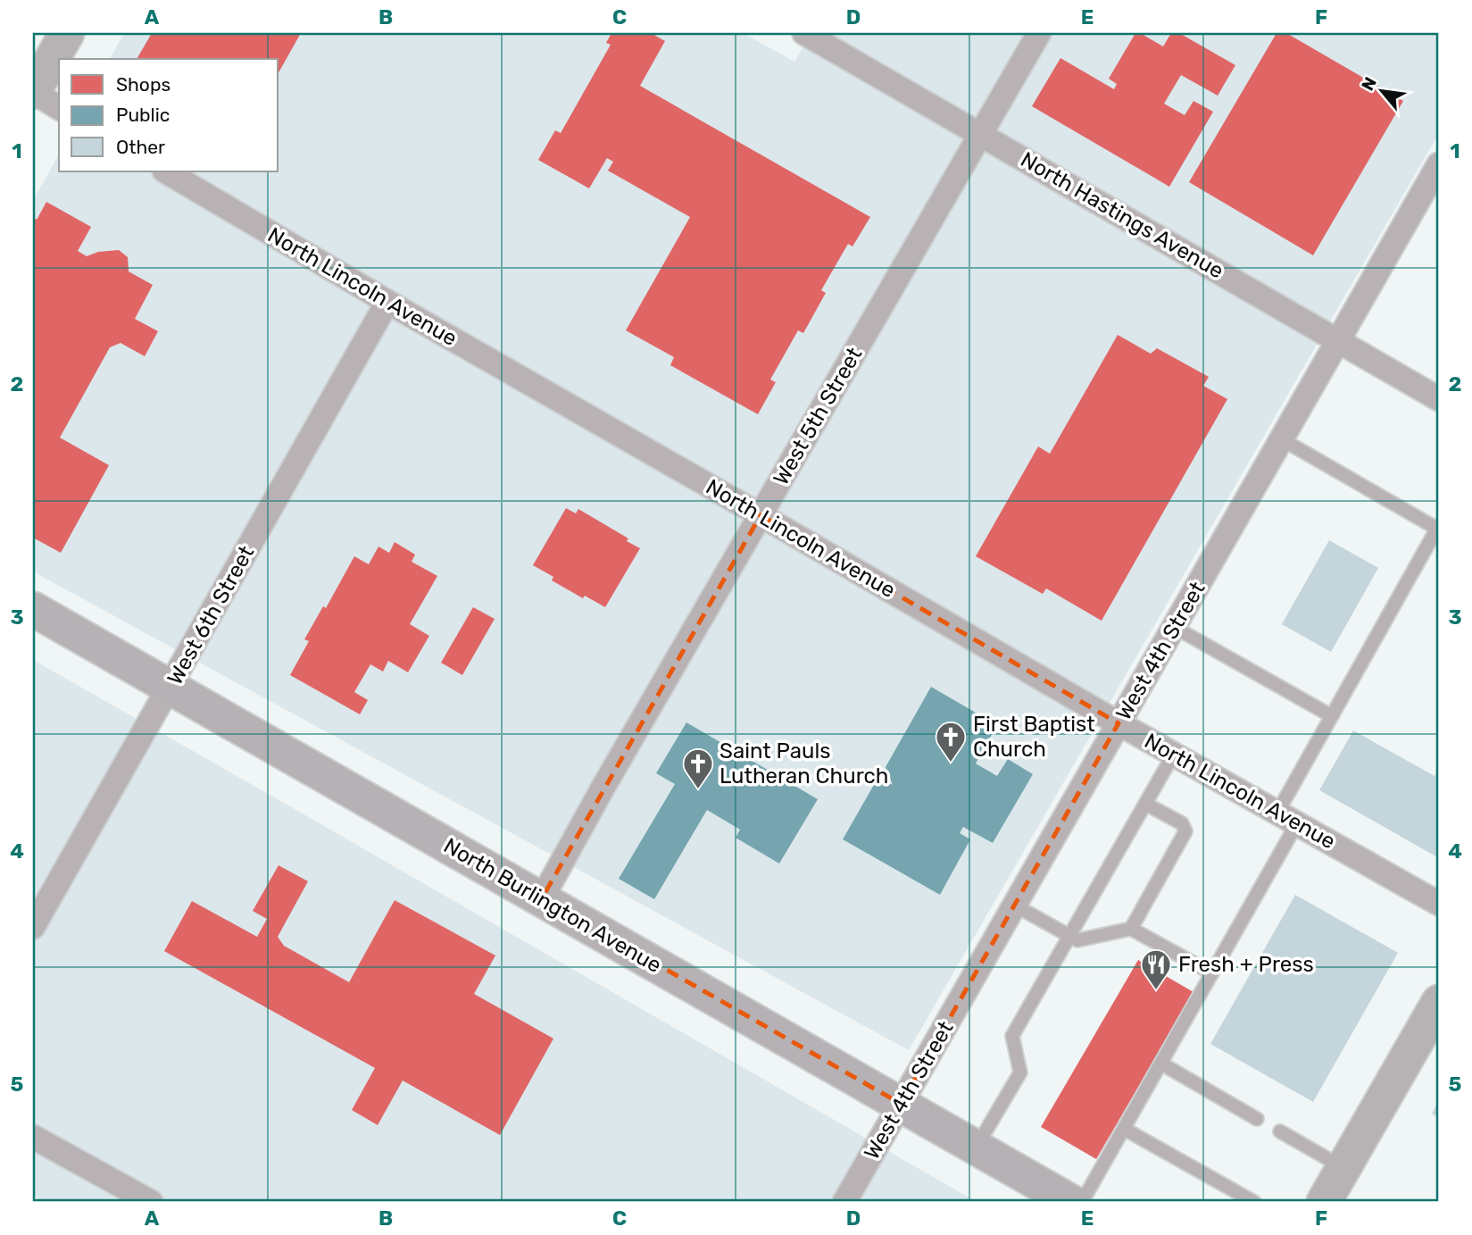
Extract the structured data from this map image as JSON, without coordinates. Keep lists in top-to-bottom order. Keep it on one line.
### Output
{"streets":{"highway":["North Burlington Avenue"],"street":["North Hastings Avenue","North Lincoln Avenue","West 5th Street","West 6th Street","West 4th Street"]},"crossings":[["North Hastings Avenue","West 5th Street"],["North Hastings Avenue","West 4th Street"],["North Lincoln Avenue","West 5th Street"],["North Lincoln Avenue","West 6th Street"],["North Lincoln Avenue","West 4th Street"],["West 5th Street","North Burlington Avenue"],["West 6th Street","North Burlington Avenue"],["West 4th Street","North Burlington Avenue"]],"places":{"church":["First Baptist Church","Saint Pauls Lutheran Church"],"restaurant":["Fresh + Press"]},"legend":["Shops","Public","Other"],"north":"top left","grid":{"columns":["A","B","C","D","E","F"],"rows":["1","2","3","4","5"]}}
